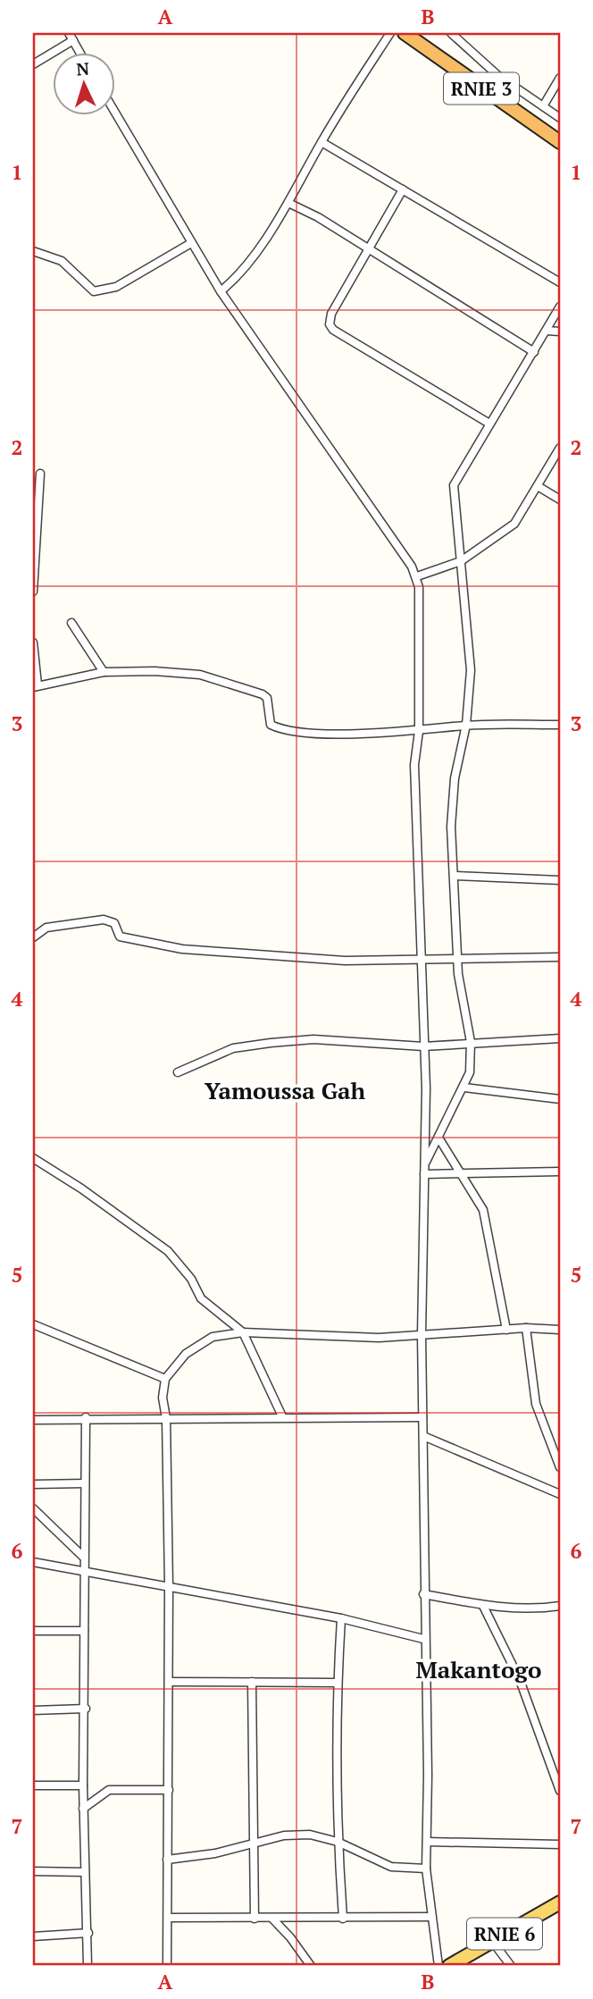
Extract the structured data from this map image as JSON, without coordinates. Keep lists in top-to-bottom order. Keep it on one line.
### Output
{"streets":{"highway":["RNIE 3"],"main road":["RNIE 6"]},"districts":["Yamoussa Gah","Makantogo"],"north":"top","grid":{"columns":["A","B"],"rows":["1","2","3","4","5","6","7"]}}
